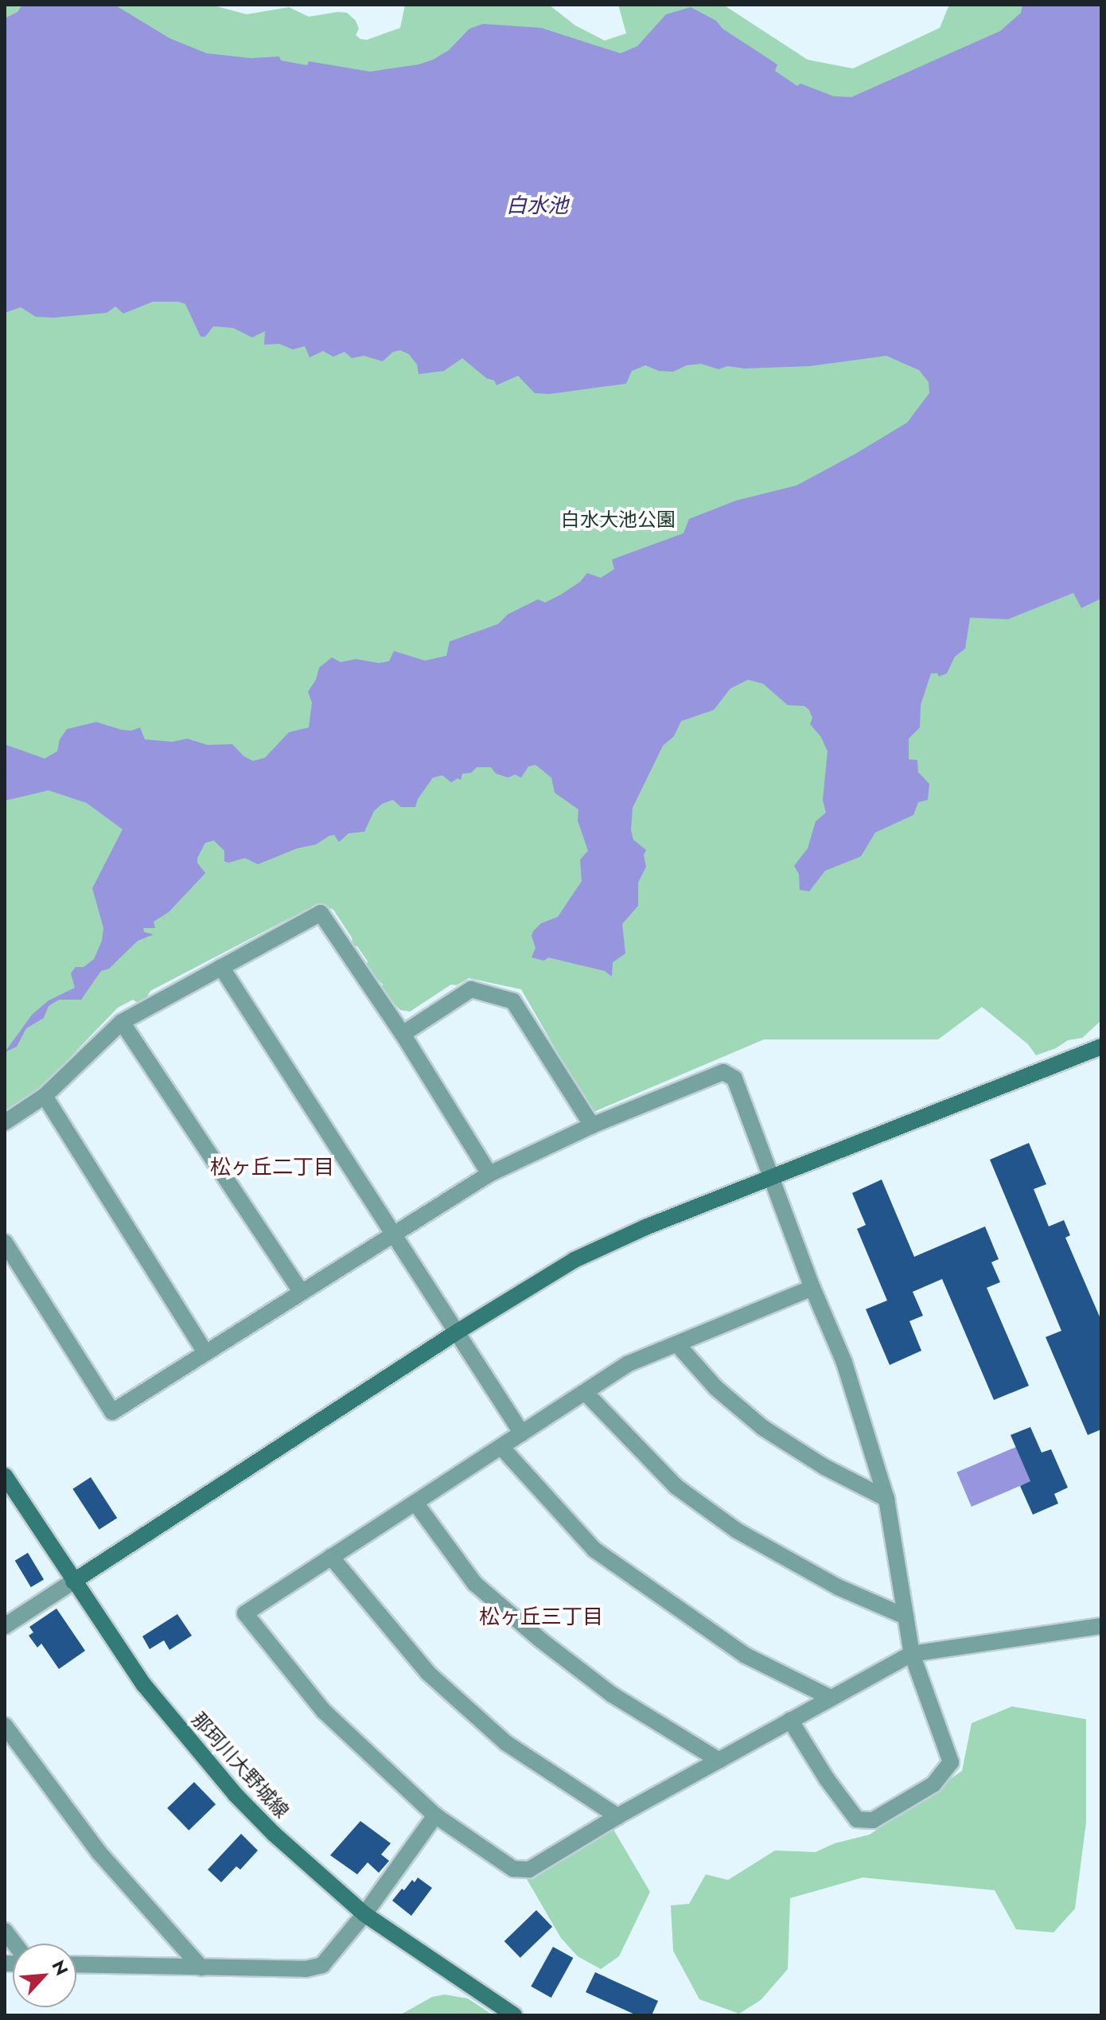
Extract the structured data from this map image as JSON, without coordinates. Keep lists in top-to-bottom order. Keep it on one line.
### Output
{"streets":{"street":["那珂川大野城線"]},"districts":["松ヶ丘二丁目","松ヶ丘三丁目"],"water":["白水池"],"parks":["白水大池公園"],"north":"top right"}
